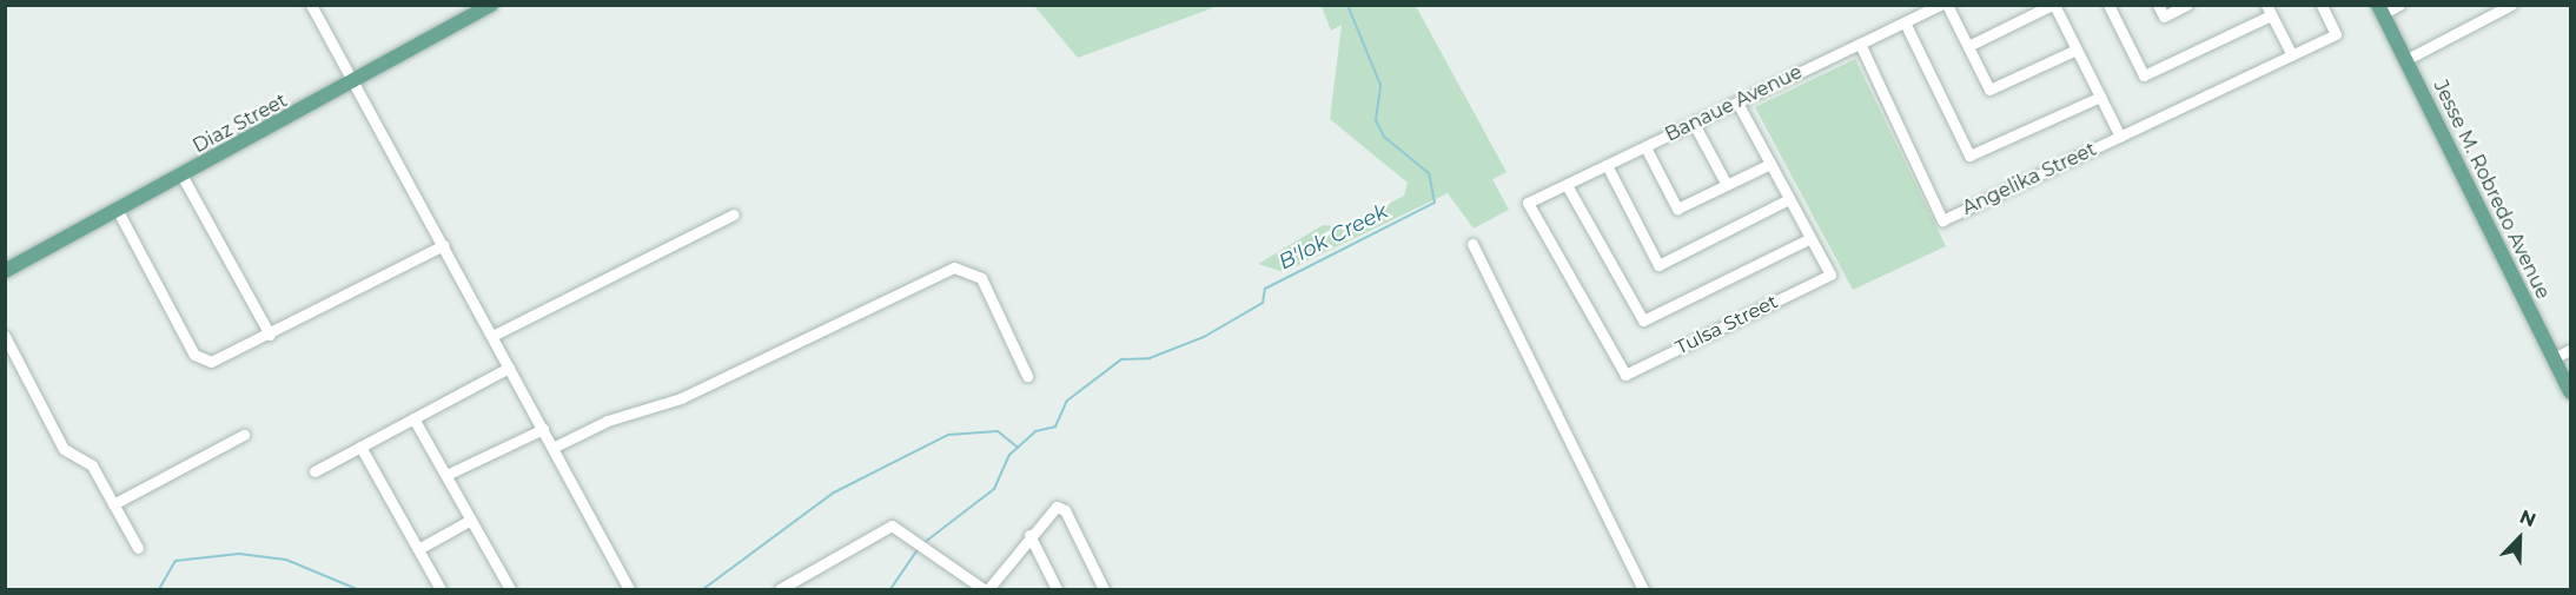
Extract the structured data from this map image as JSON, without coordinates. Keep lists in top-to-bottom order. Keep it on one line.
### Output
{"streets":{"main road":["Diaz Street","Jesse M. Robredo Avenue"],"street":["Banaue Avenue","Angelika Street","Tulsa Street"]},"crossings":[["Banaue Avenue","Angelika Street"],["Banaue Avenue","Tulsa Street"]],"water":["B'lok Creek"],"north":"top right"}
